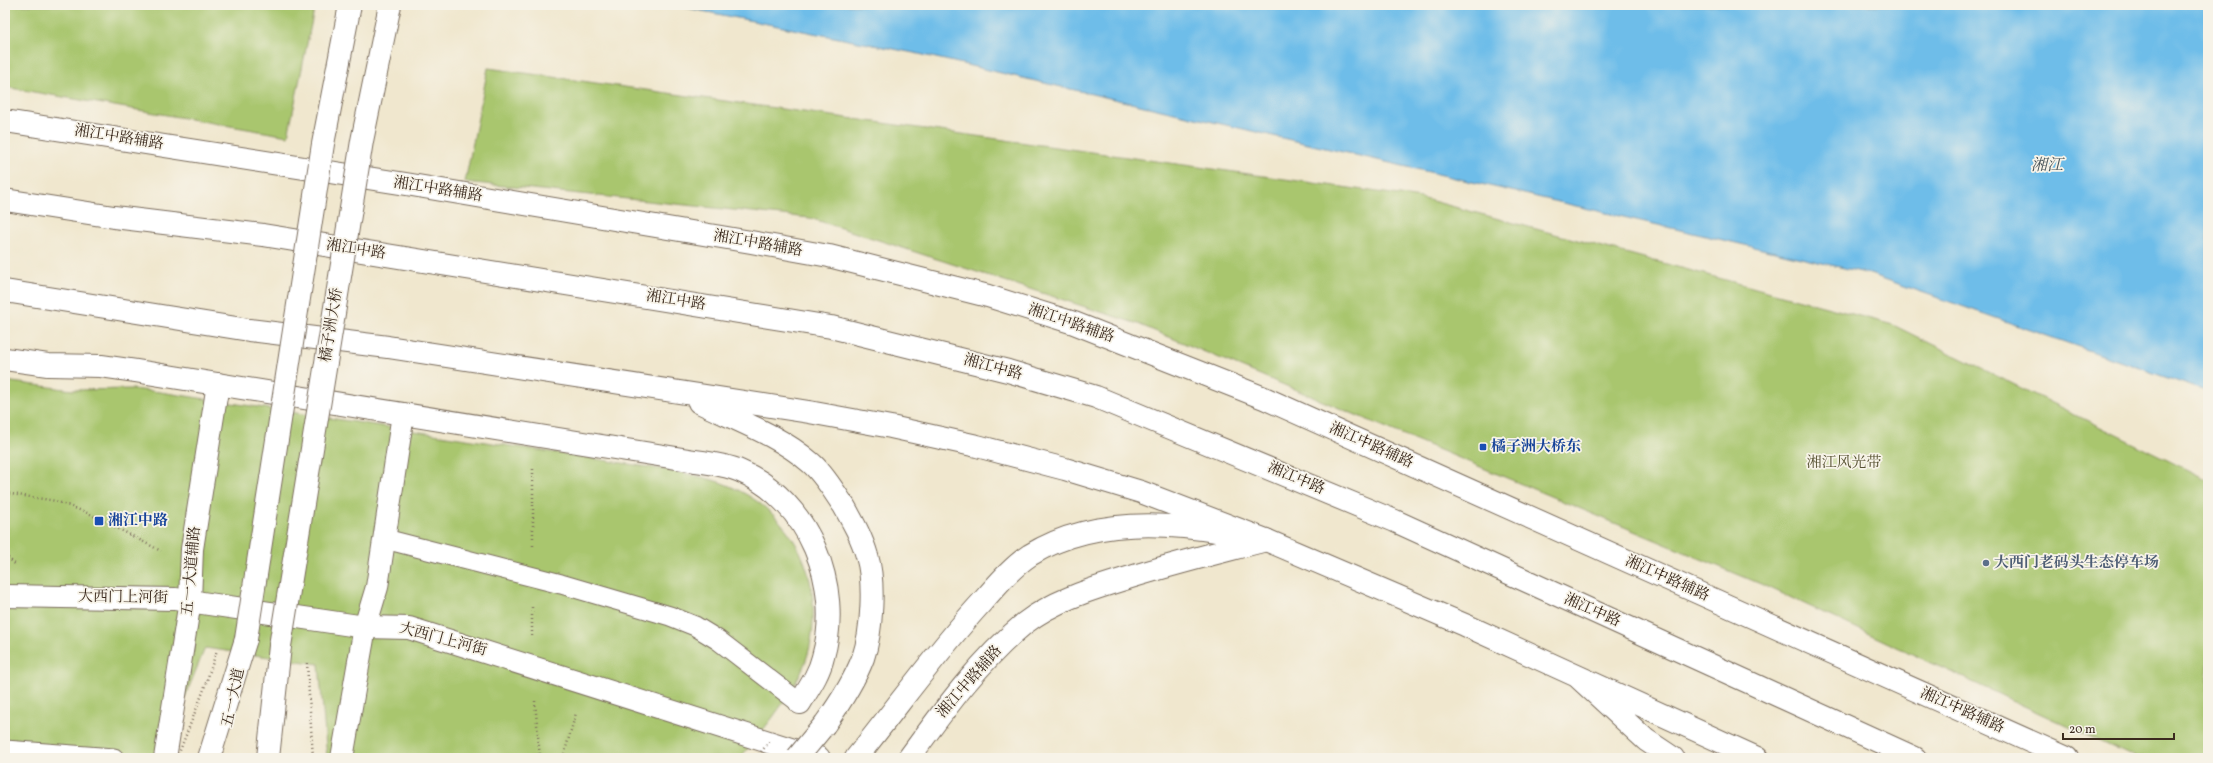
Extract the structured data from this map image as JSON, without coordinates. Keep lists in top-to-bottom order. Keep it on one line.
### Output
{"streets":{"main road":["湘江中路辅路","湘江中路","橘子洲大桥","五一大道辅路","大西门上河街","五一大道"]},"crossings":[["五一大道辅路","大西门上河街"]],"water":["湘江"],"parks":["湘江风光带"],"places":{"transit":["橘子洲大桥东","湘江中路"],"other":["大西门老码头生态停车场"]},"scale_bar":"20 m"}
